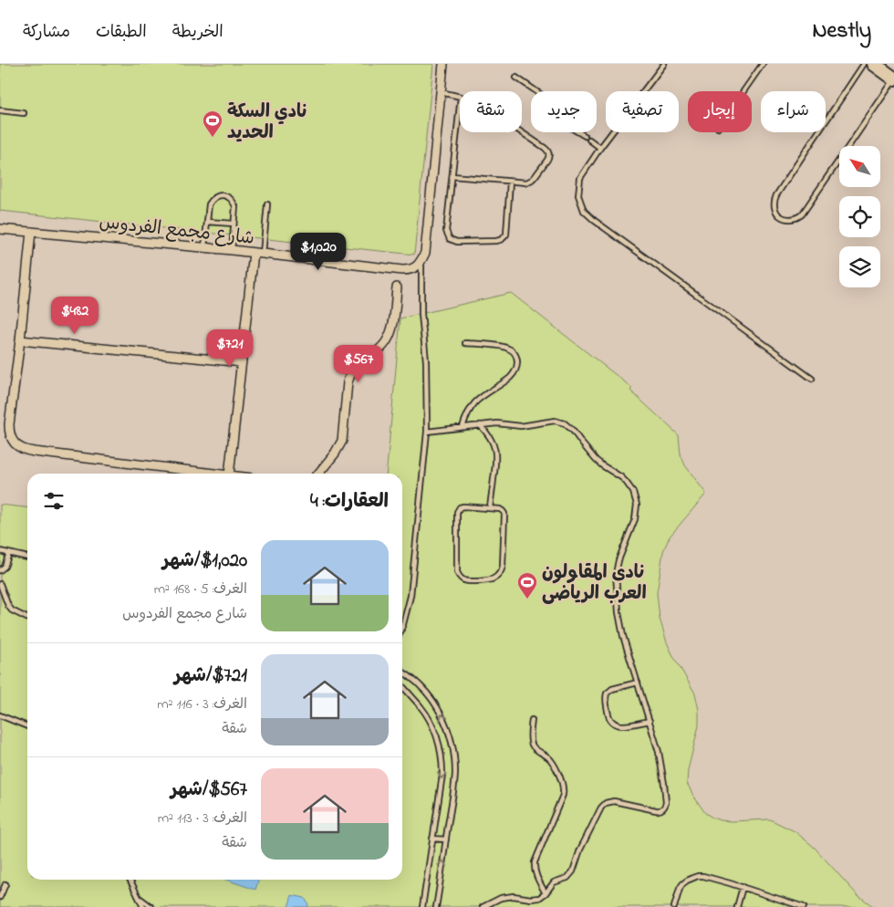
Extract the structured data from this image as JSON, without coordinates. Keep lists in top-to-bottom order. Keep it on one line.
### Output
{"streets":{"street":["شارع مجمع الفردوس"]},"places":{"sports":["نادي السكة الحديد","نادى المقاولون العرب الرياضى"]},"north":"top left","page":{"header":"Nestly","nav":["الخريطة","الطبقات","مشاركة"],"chip":["شراء","إيجار","تصفية","جديد","شقة"],"price":["$1,020","$482","$721","$567"],"heading":"العقارات: 4","list":[{"name":"$1,020/شهر","note":"الغرف: 5 · 168 m² · شارع مجمع الفردوس"},{"name":"$721/شهر","note":"الغرف: 3 · 116 m² · شقة"},{"name":"$567/شهر","note":"الغرف: 3 · 113 m² · شقة"}]}}
